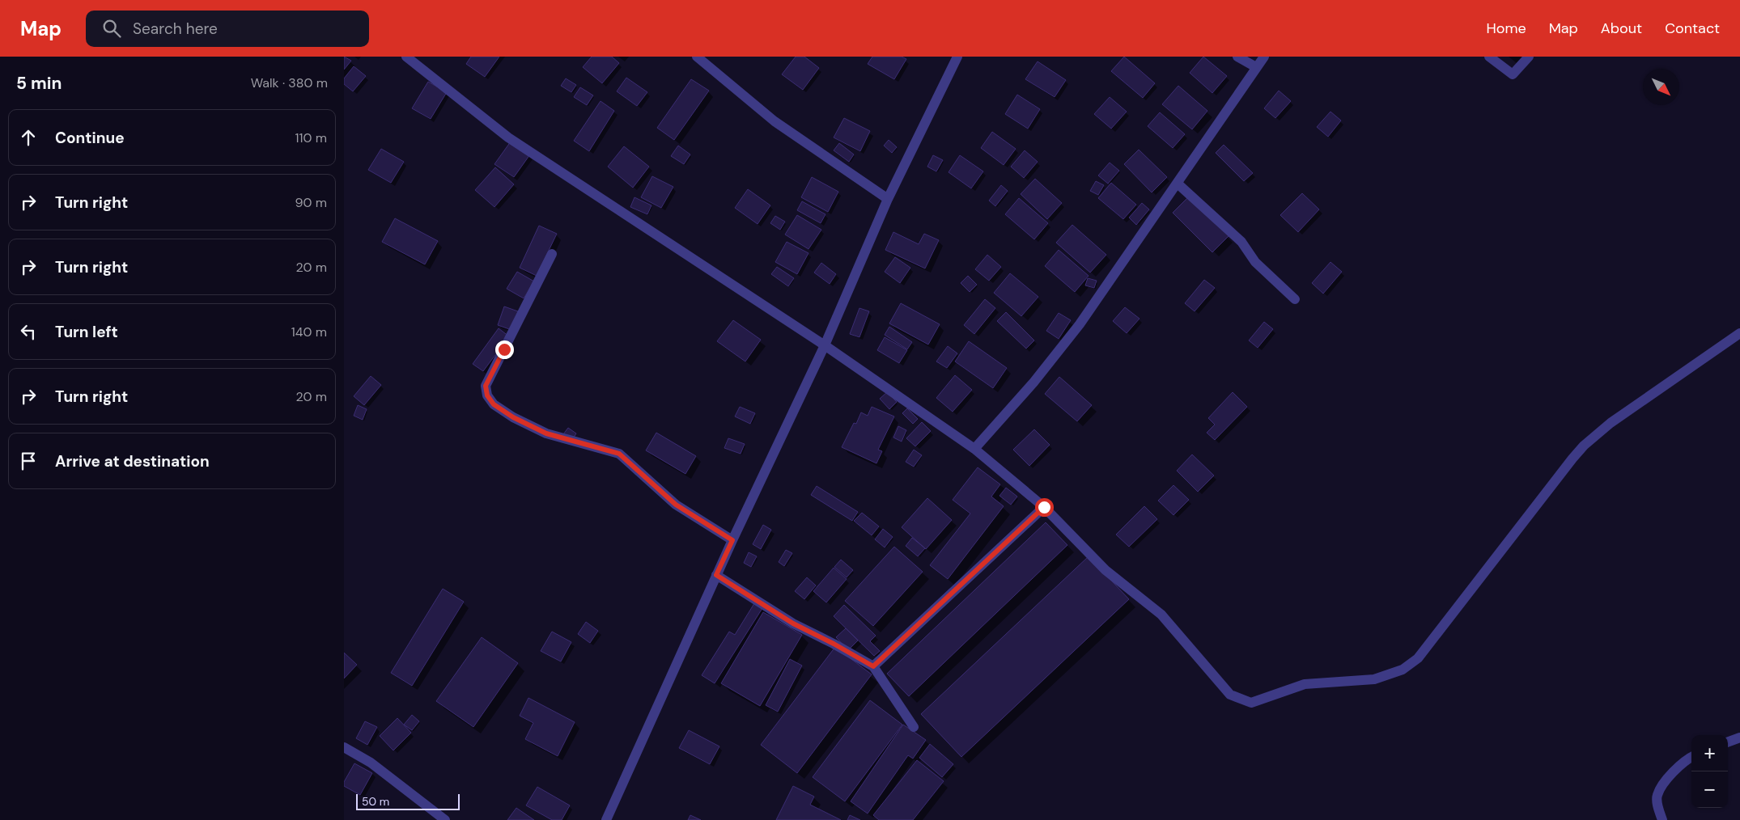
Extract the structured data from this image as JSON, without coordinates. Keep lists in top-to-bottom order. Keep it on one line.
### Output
{"scale_bar":"50 m","north":"bottom right","page":{"header":"Map","search":"Search here","nav":["Home","Map","About","Contact"],"heading":["5 min","Walk · 380 m"],"list":[["Continue","110 m"],["Turn right","90 m"],["Turn right","20 m"],["Turn left","140 m"],["Turn right","20 m"],"Arrive at destination"],"map_buttons":["+","−"],"scale":"50 m"}}
